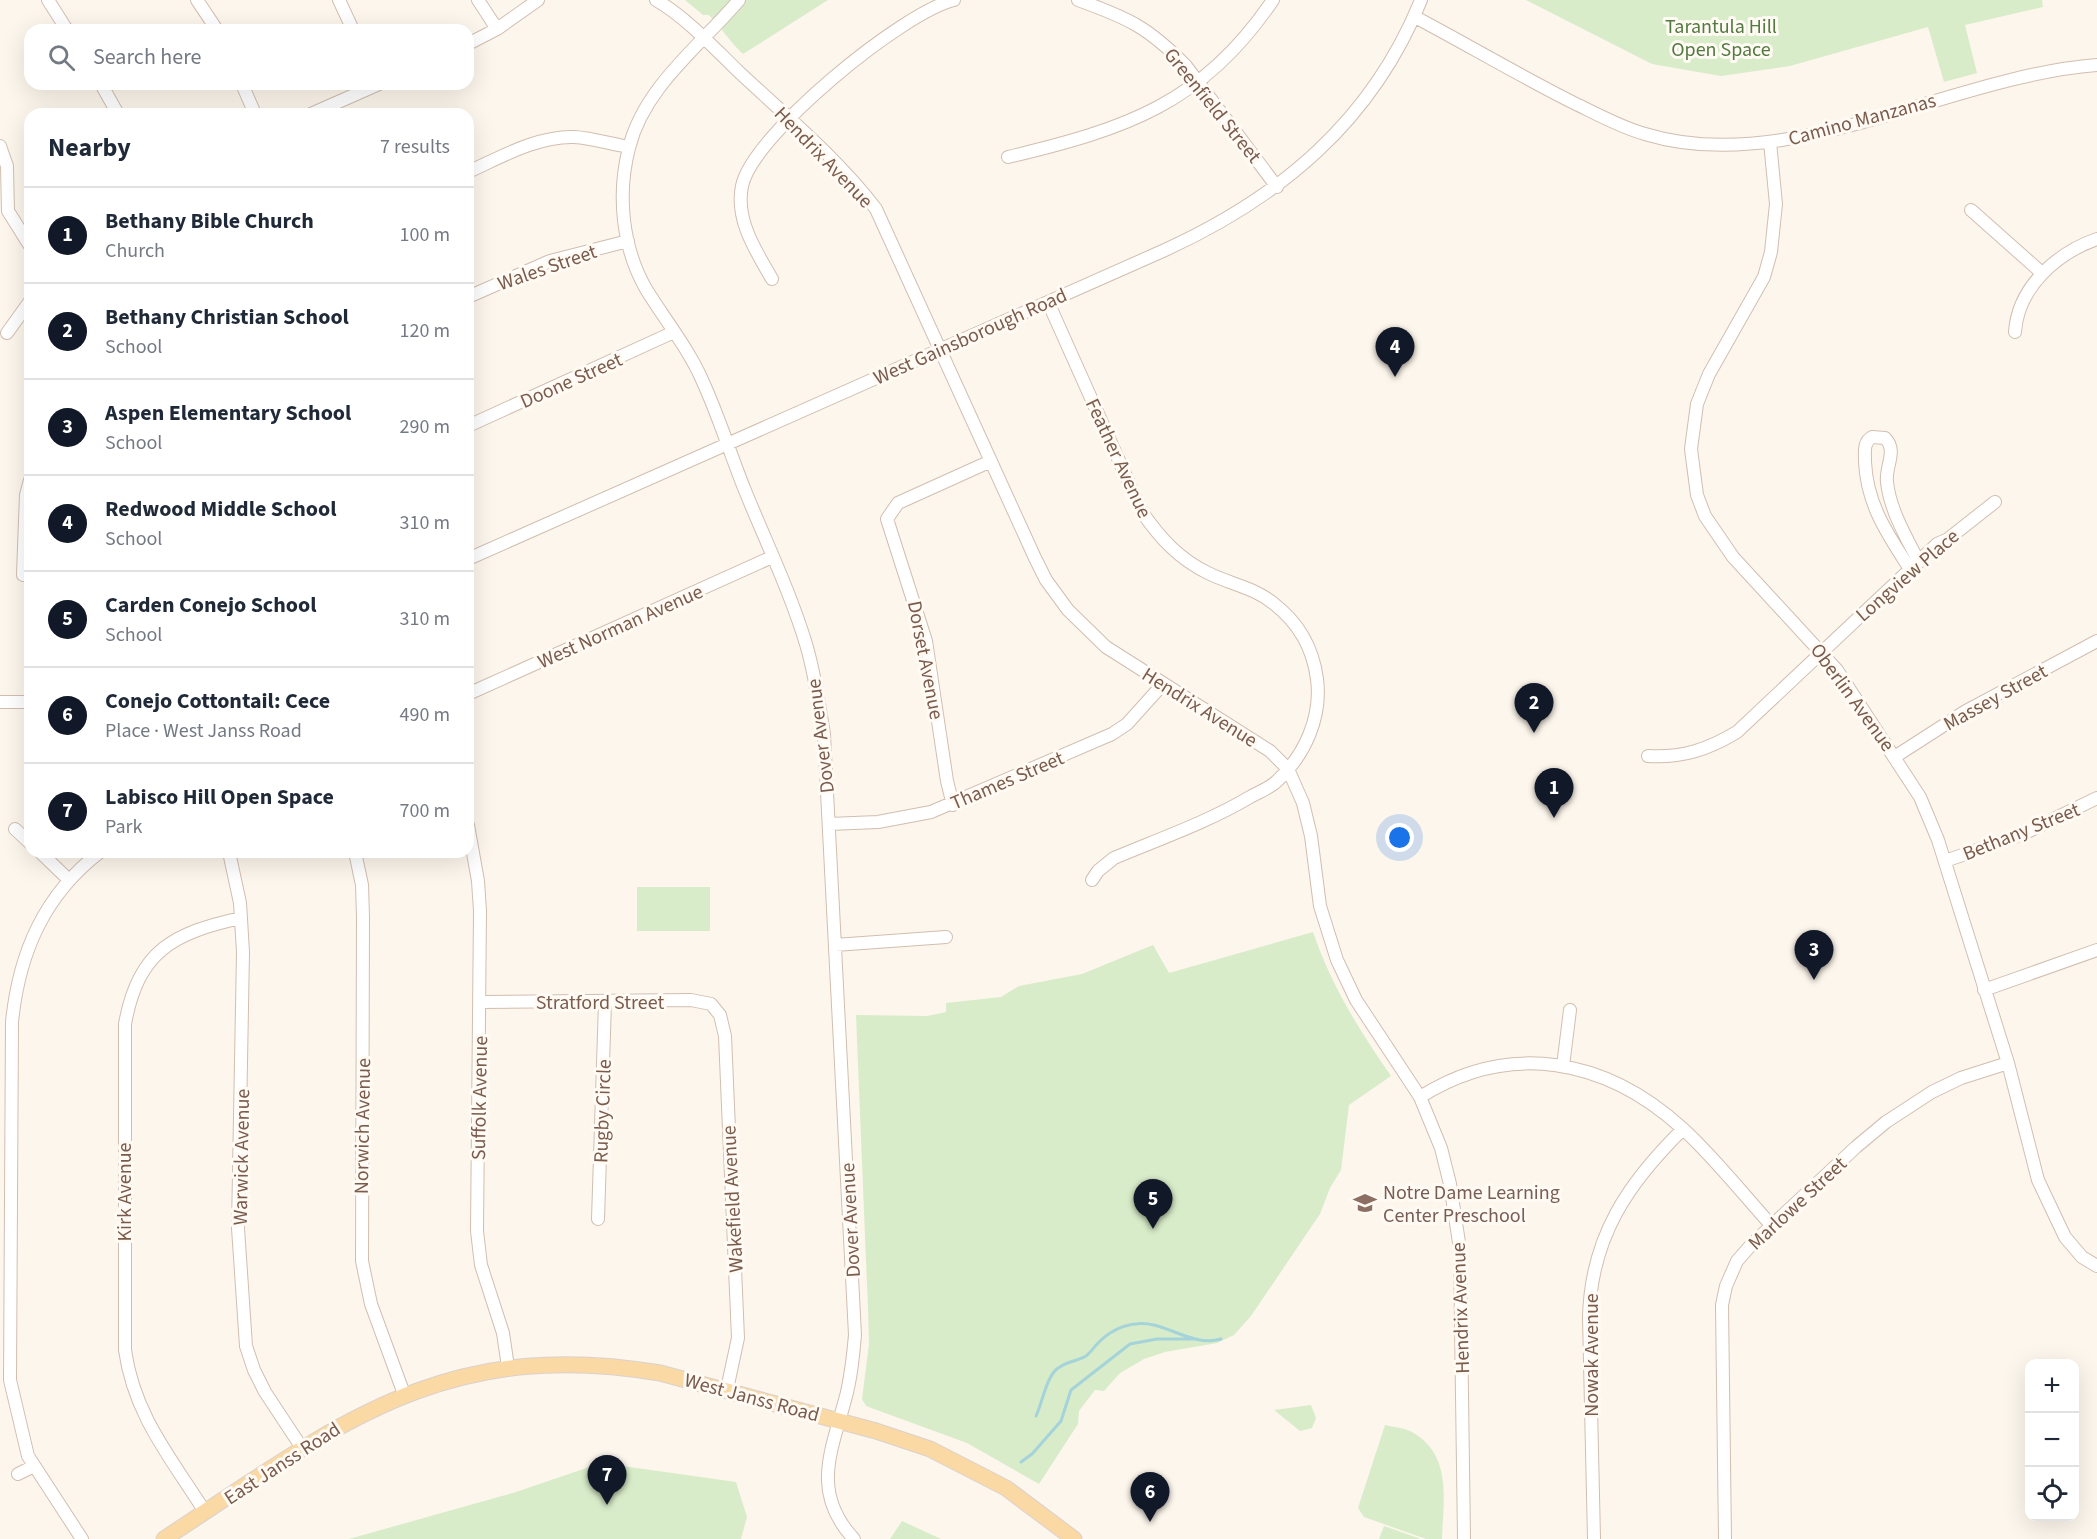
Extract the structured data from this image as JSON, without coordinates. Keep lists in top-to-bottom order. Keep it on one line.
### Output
{"streets":{"main road":["West Janss Road","East Janss Road"],"street":["Greenfield Street","Camino Manzanas","Hendrix Avenue","Wales Street","West Gainsborough Road","Doone Street","Feather Avenue","Longview Place","West Norman Avenue","Dorset Avenue","Oberlin Avenue","Massey Street","Dover Avenue","Thames Street","Bethany Street","Stratford Street","Suffolk Avenue","Rugby Circle","Norwich Avenue","Warwick Avenue","Kirk Avenue","Wakefield Avenue","Marlowe Street","Nowak Avenue"]},"crossings":[["Greenfield Street","West Gainsborough Road"],["Camino Manzanas","West Gainsborough Road"],["Camino Manzanas","Oberlin Avenue"],["Hendrix Avenue","West Gainsborough Road"],["Hendrix Avenue","Feather Avenue"],["Hendrix Avenue","Dorset Avenue"],["Hendrix Avenue","Dover Avenue"],["Hendrix Avenue","Thames Street"],["Wales Street","Dover Avenue"],["West Gainsborough Road","Feather Avenue"],["West Gainsborough Road","Dover Avenue"],["Doone Street","Dover Avenue"],["Longview Place","Oberlin Avenue"],["West Norman Avenue","Dover Avenue"],["Dorset Avenue","Thames Street"],["Oberlin Avenue","Massey Street"],["Oberlin Avenue","Bethany Street"],["Oberlin Avenue","Marlowe Street"],["Dover Avenue","Thames Street"],["Dover Avenue","West Janss Road"],["Stratford Street","Suffolk Avenue"],["Stratford Street","Rugby Circle"],["Stratford Street","Wakefield Avenue"],["Suffolk Avenue","West Janss Road"],["Norwich Avenue","West Janss Road"],["Norwich Avenue","East Janss Road"],["Warwick Avenue","Kirk Avenue"],["Warwick Avenue","East Janss Road"],["Kirk Avenue","East Janss Road"],["Wakefield Avenue","West Janss Road"],["West Janss Road","East Janss Road"]],"parks":["Tarantula Hill Open Space"],"places":{"school or university":["Notre Dame Learning Center Preschool"]},"page":{"search":"Search here","heading":["Nearby","7 results"],"list":[{"mark":"1","name":"Bethany Bible Church","note":"Church","value":"100 m"},{"mark":"2","name":"Bethany Christian School","note":"School","value":"120 m"},{"mark":"3","name":"Aspen Elementary School","note":"School","value":"290 m"},{"mark":"4","name":"Redwood Middle School","note":"School","value":"310 m"},{"mark":"5","name":"Carden Conejo School","note":"School","value":"310 m"},{"mark":"6","name":"Conejo Cottontail: Cece","note":"Place · West Janss Road","value":"490 m"},{"mark":"7","name":"Labisco Hill Open Space","note":"Park","value":"700 m"}],"pins":["4","2","1","3","5","7","6"],"map_buttons":["+","−"]}}
